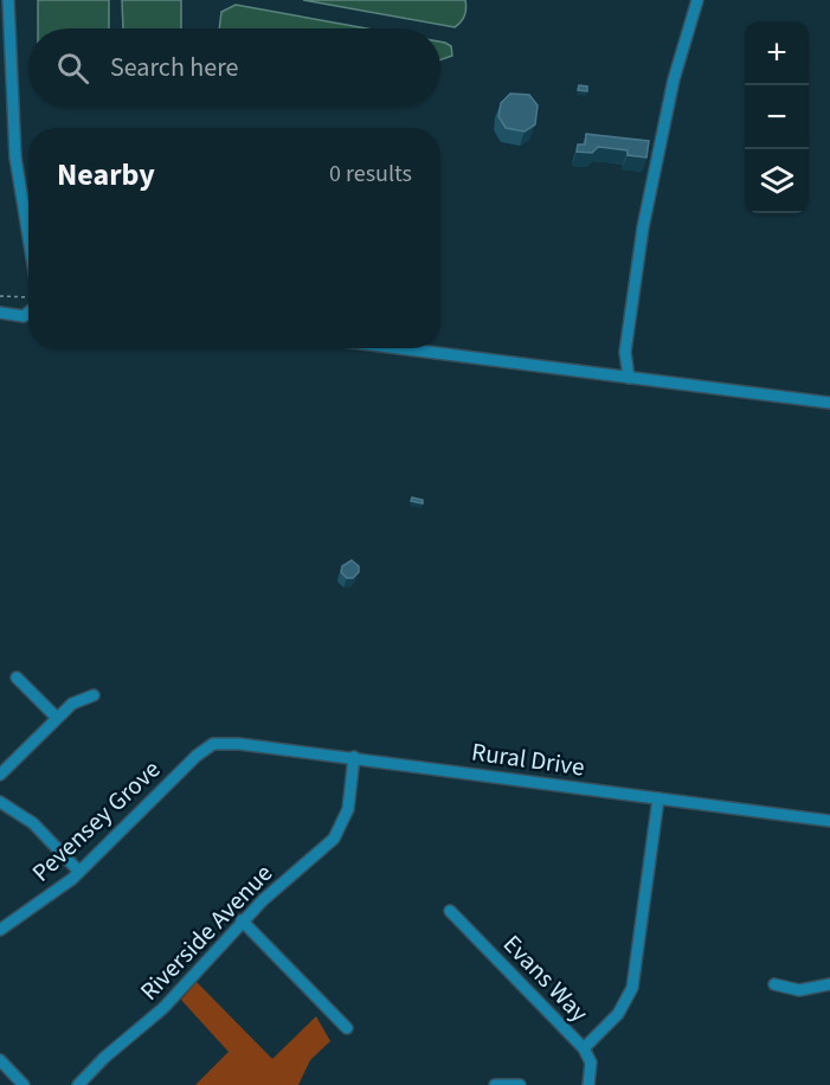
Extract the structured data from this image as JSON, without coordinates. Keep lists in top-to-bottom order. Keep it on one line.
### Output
{"streets":{"street":["Rural Drive","Pevensey Grove","Riverside Avenue","Evans Way"]},"crossings":[["Rural Drive","Pevensey Grove"],["Rural Drive","Riverside Avenue"]],"page":{"map_buttons":["+","−"],"search":"Search here","heading":["Nearby","0 results"]}}
